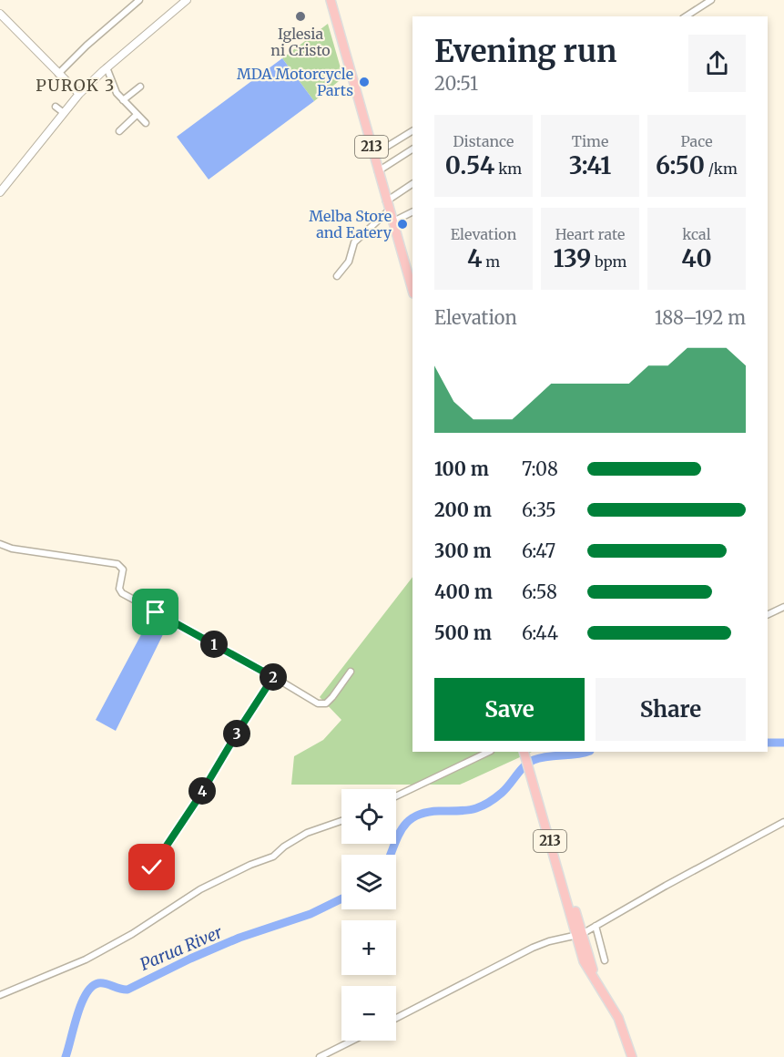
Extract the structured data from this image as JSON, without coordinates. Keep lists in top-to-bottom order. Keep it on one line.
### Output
{"streets":{"main road":["213"]},"districts":["PUROK 3"],"water":["Parua River"],"places":["Iglesia ni Cristo","MDA Motorcycle Parts","Melba Store and Eatery"],"page":{"heading":["Evening run","20:51"],"stats":[["Distance","0.54 km"],["Time","3:41"],["Pace","6:50 /km"],["Elevation","4 m"],["Heart rate","139 bpm"],["kcal","40"]],"chart":["Elevation","188–192 m"],"list":[{"name":"100 m","note":"7:08"},{"name":"200 m","note":"6:35"},{"name":"300 m","note":"6:47"},{"name":"400 m","note":"6:58"},{"name":"500 m","note":"6:44"}],"pins":["1","2","3","4"],"buttons":["Save","Share"],"map_buttons":["+","−"]}}
